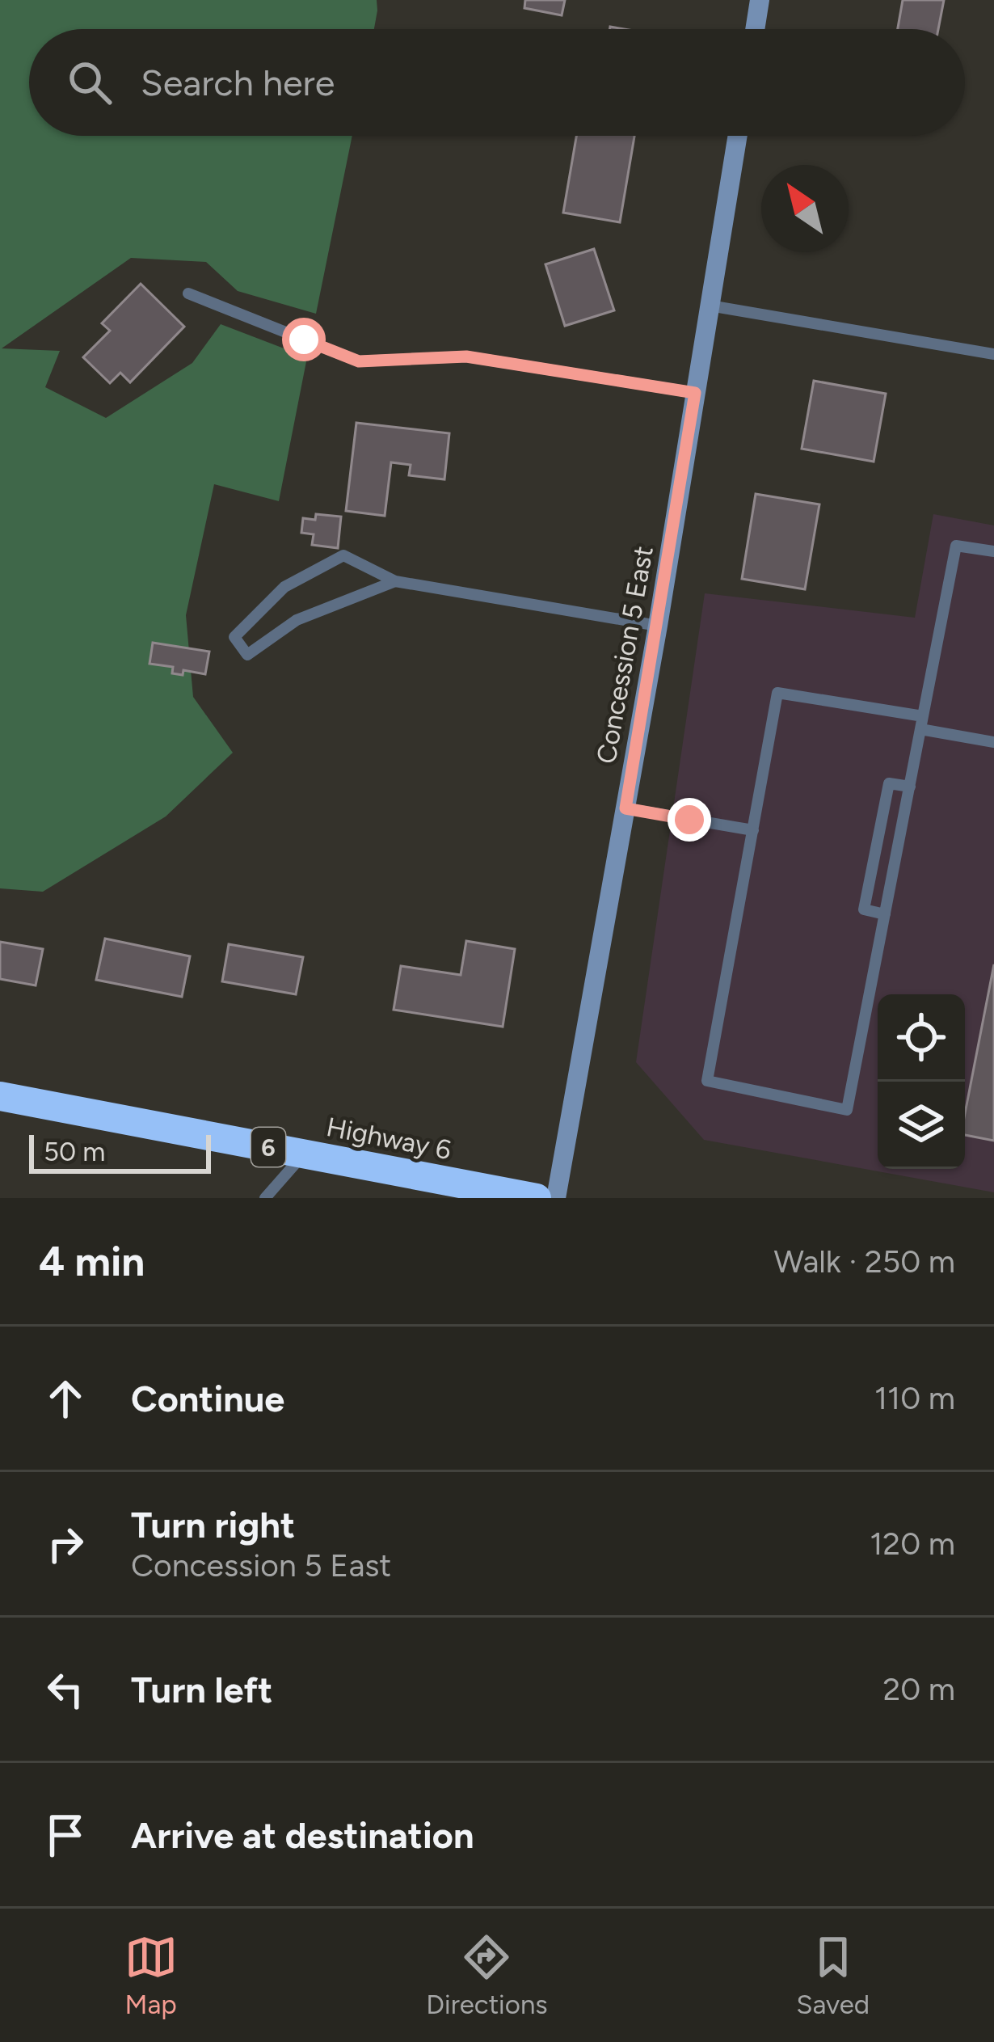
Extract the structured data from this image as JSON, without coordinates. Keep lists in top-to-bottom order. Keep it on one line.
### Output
{"streets":{"highway":["Highway 6","6"],"street":["Concession 5 East"]},"scale_bar":"50 m","north":"top left","page":{"search":"Search here","scale":"50 m","heading":["4 min","Walk · 250 m"],"list":[["Continue","110 m"],["Turn right","Concession 5 East","120 m"],["Turn left","20 m"],"Arrive at destination"],"nav":["Map","Directions","Saved"]}}
